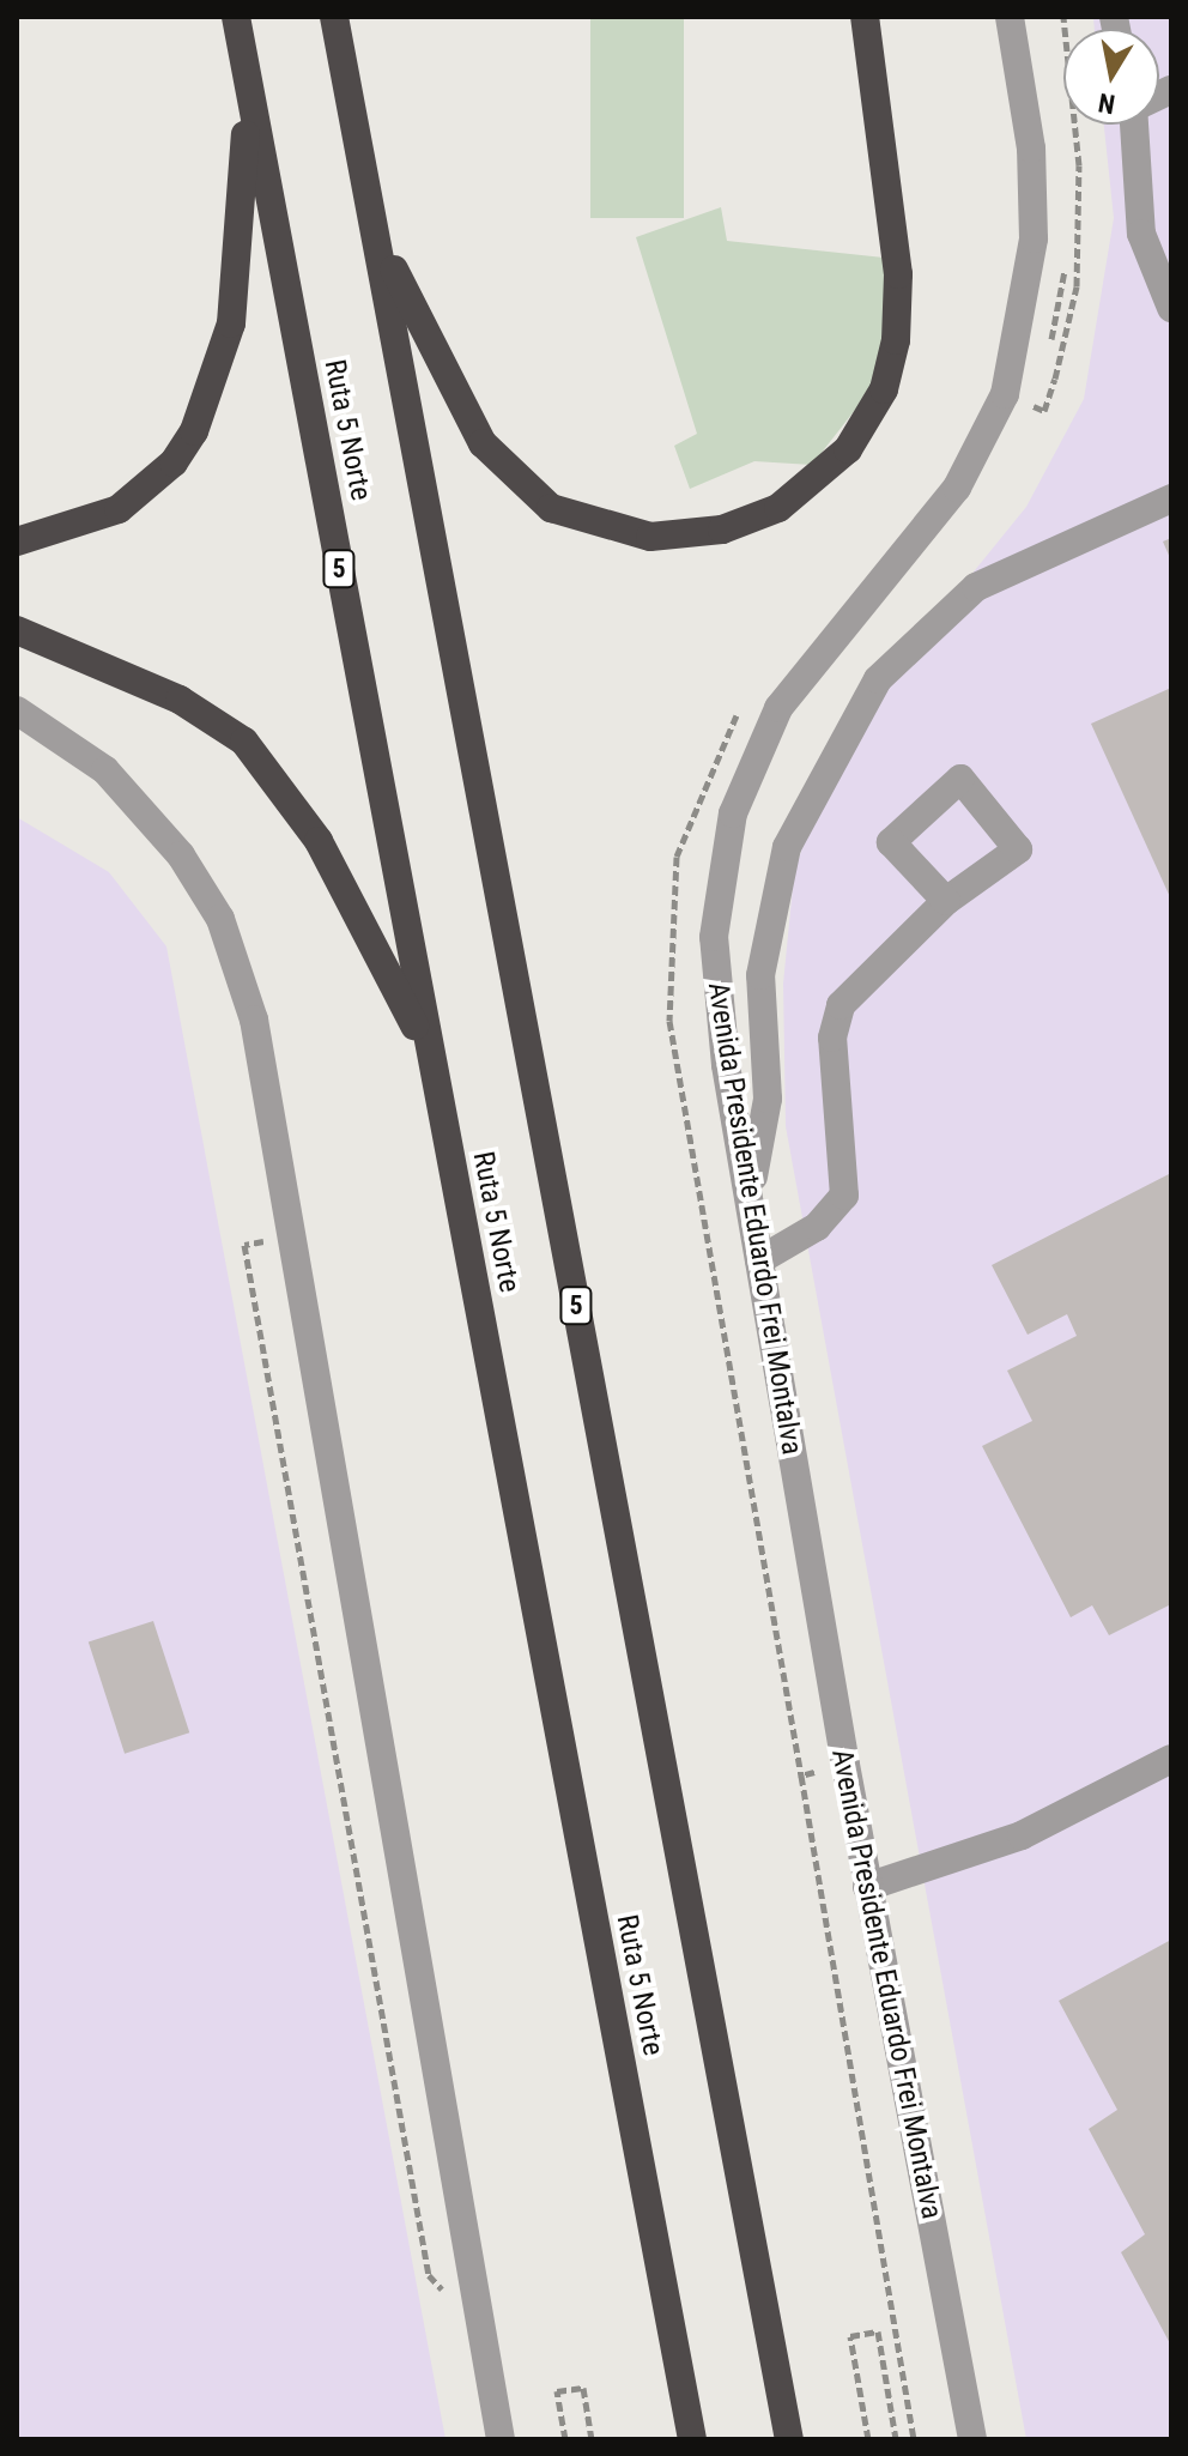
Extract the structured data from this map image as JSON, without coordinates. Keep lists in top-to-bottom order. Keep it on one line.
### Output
{"streets":{"highway":["Ruta 5 Norte","5"],"street":["Avenida Presidente Eduardo Frei Montalva"]},"north":"bottom"}
